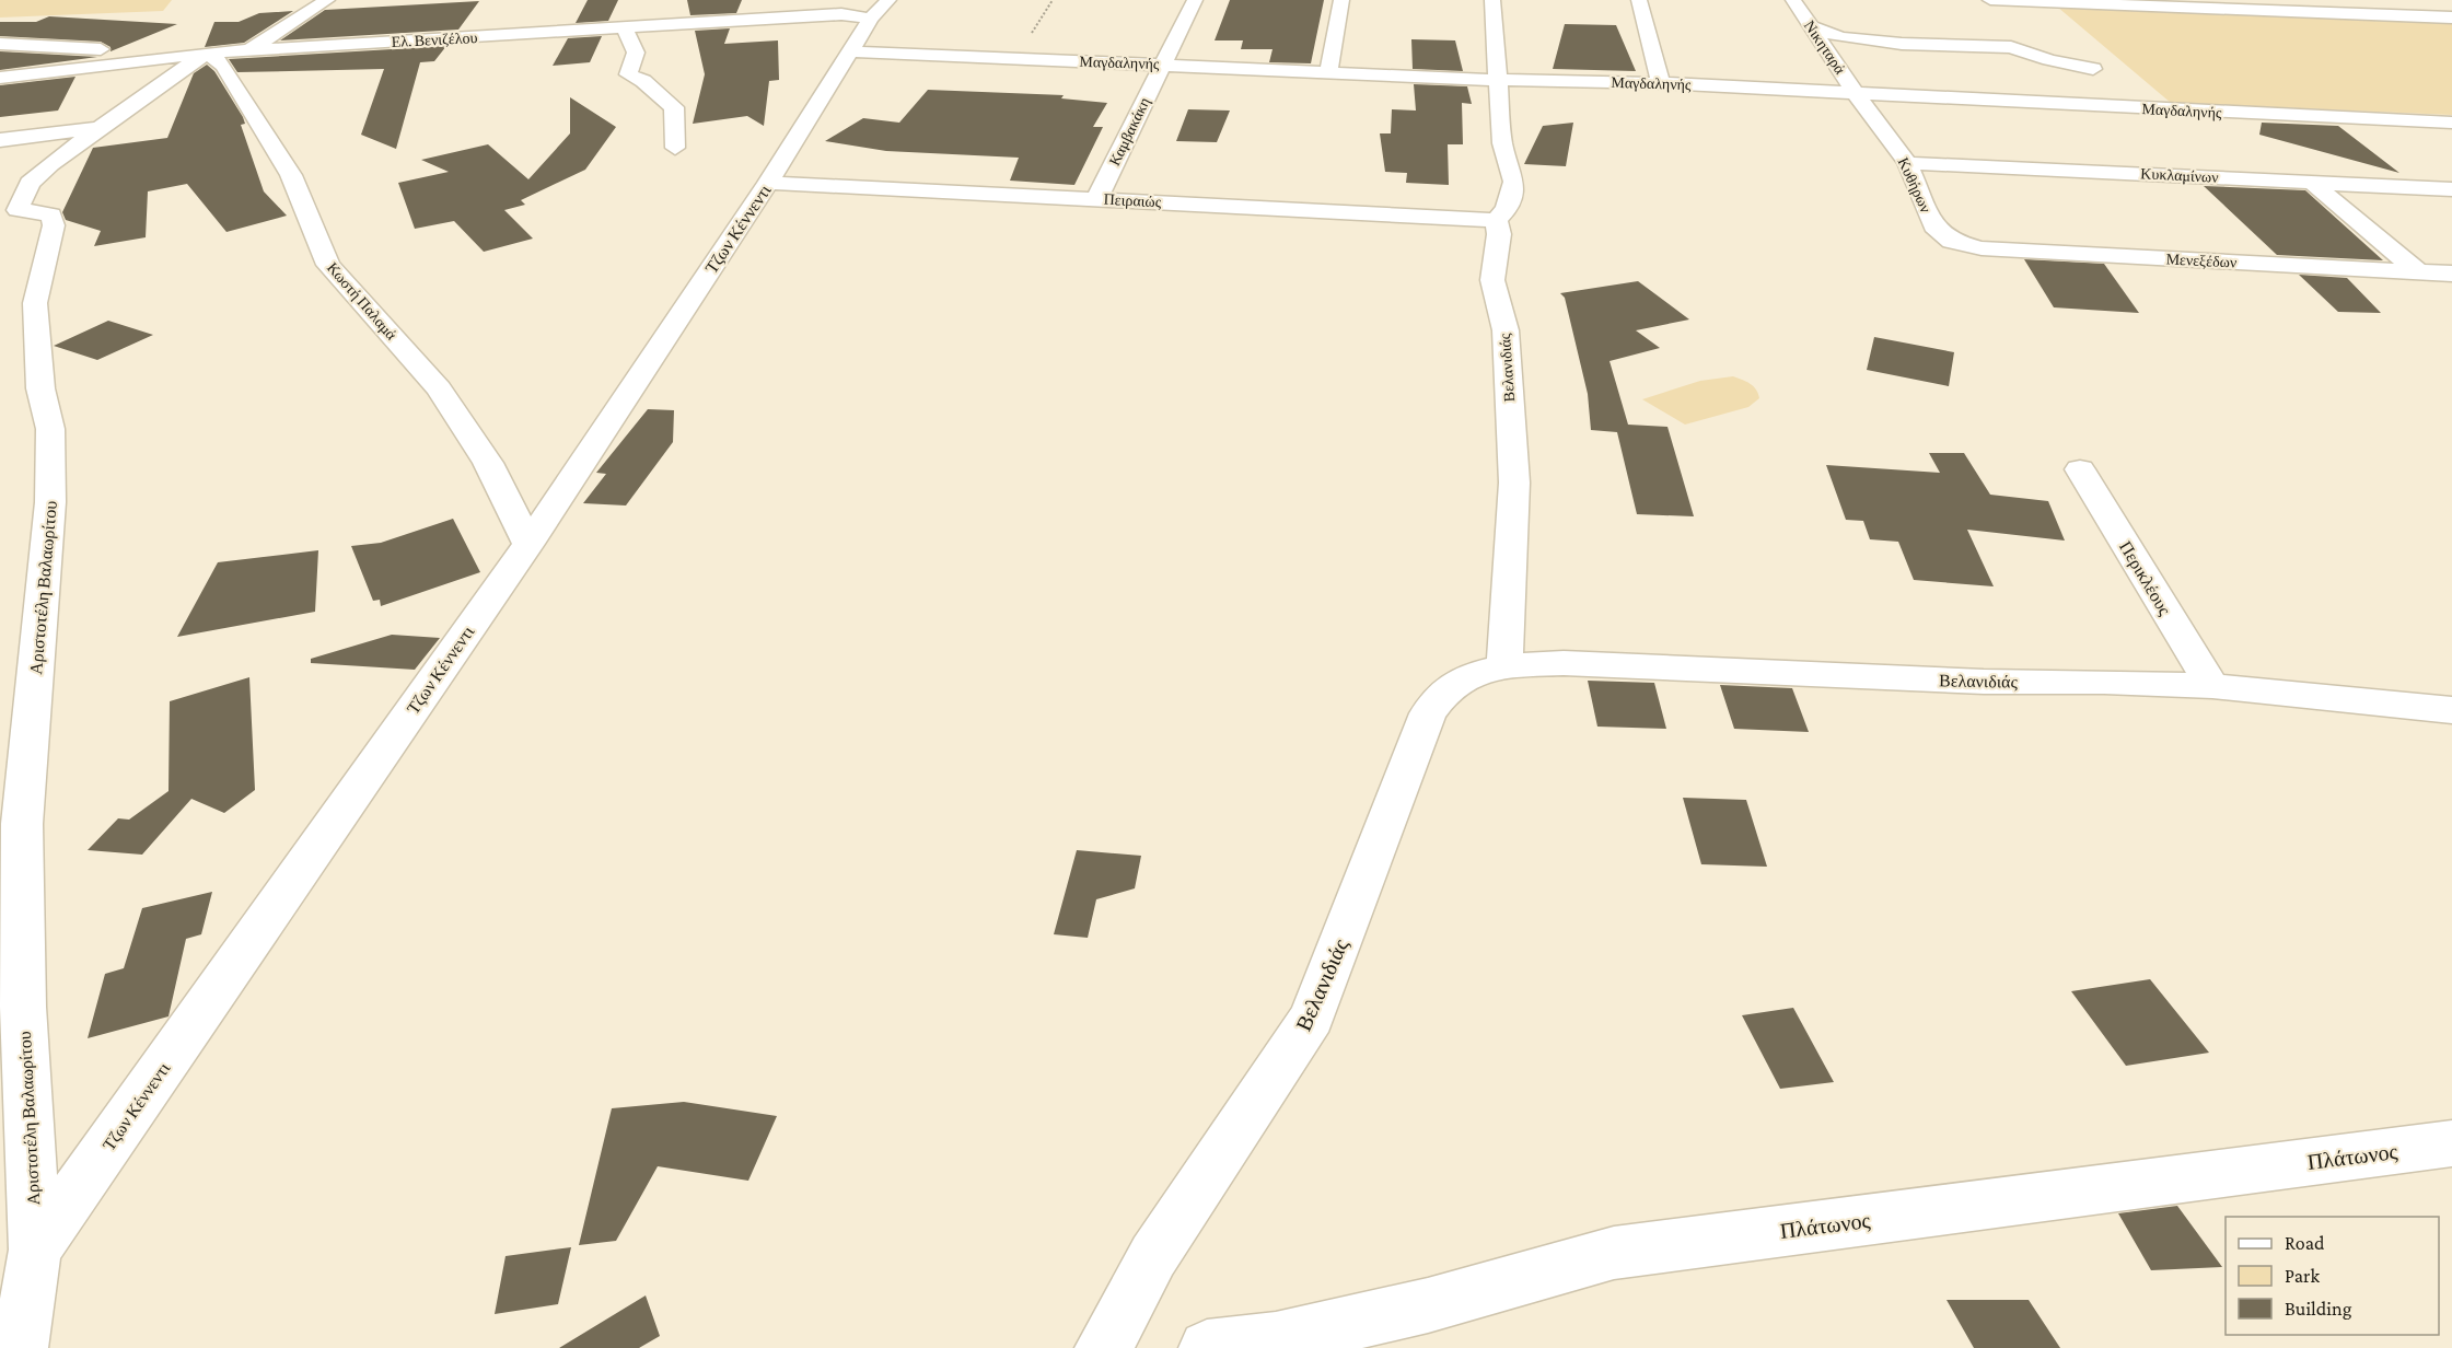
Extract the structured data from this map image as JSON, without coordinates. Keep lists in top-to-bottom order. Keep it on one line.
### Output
{"streets":{"street":["Ελ. Βενιζέλου","Νικηταρά","Μαγδαληνής","Καμβακάκη","Κυκλαμίνων","Κυθήρων","Πειραιώς","Τζων Κέννεντι","Μενεξέδων","Κωστή Παλαμά","Βελανιδιάς","Περικλέους","Αριστοτέλη Βαλαωρίτου","Πλάτωνος"]},"crossings":[["Ελ. Βενιζέλου","Τζων Κέννεντι"],["Ελ. Βενιζέλου","Κωστή Παλαμά"],["Ελ. Βενιζέλου","Αριστοτέλη Βαλαωρίτου"],["Νικηταρά","Μαγδαληνής"],["Νικηταρά","Κυθήρων"],["Μαγδαληνής","Καμβακάκη"],["Μαγδαληνής","Κυθήρων"],["Μαγδαληνής","Τζων Κέννεντι"],["Μαγδαληνής","Βελανιδιάς"],["Καμβακάκη","Πειραιώς"],["Κυκλαμίνων","Κυθήρων"],["Κυθήρων","Μενεξέδων"],["Πειραιώς","Τζων Κέννεντι"],["Πειραιώς","Βελανιδιάς"],["Τζων Κέννεντι","Κωστή Παλαμά"],["Τζων Κέννεντι","Αριστοτέλη Βαλαωρίτου"],["Κωστή Παλαμά","Αριστοτέλη Βαλαωρίτου"],["Βελανιδιάς","Περικλέους"]],"legend":["Road","Park","Building"]}
